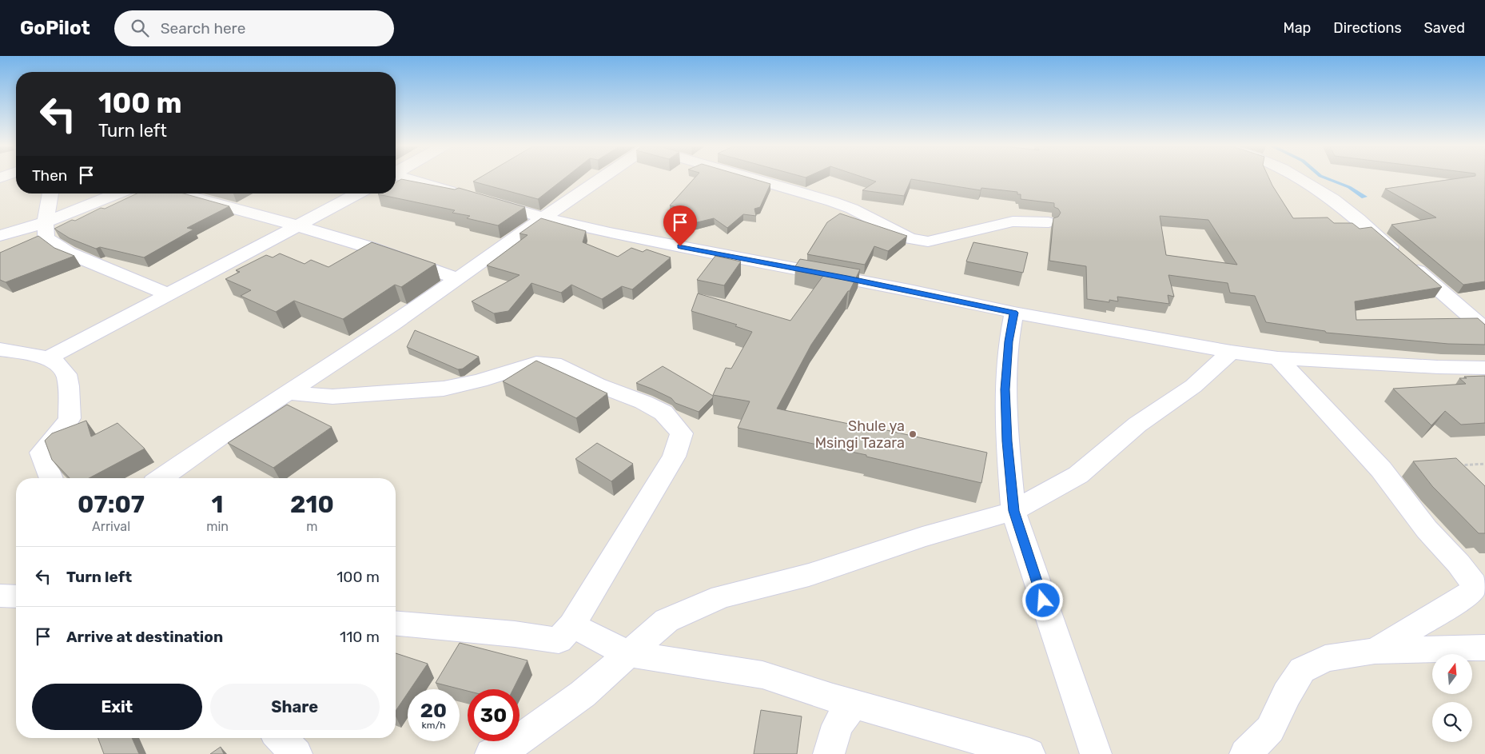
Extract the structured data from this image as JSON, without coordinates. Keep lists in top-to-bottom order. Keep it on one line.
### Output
{"places":["Shule ya Msingi Tazara"],"north":"top","page":{"header":"GoPilot","search":"Search here","nav":["Map","Directions","Saved"],"turn":["100 m","Turn left"],"then":"Then","eta":["07:07","Arrival","1","min","210","m"],"list":[{"name":"Turn left","value":"100 m"},{"name":"Arrive at destination","value":"110 m"}],"buttons":["Exit","Share"],"speed":"20 km/h","limit":"30"}}
